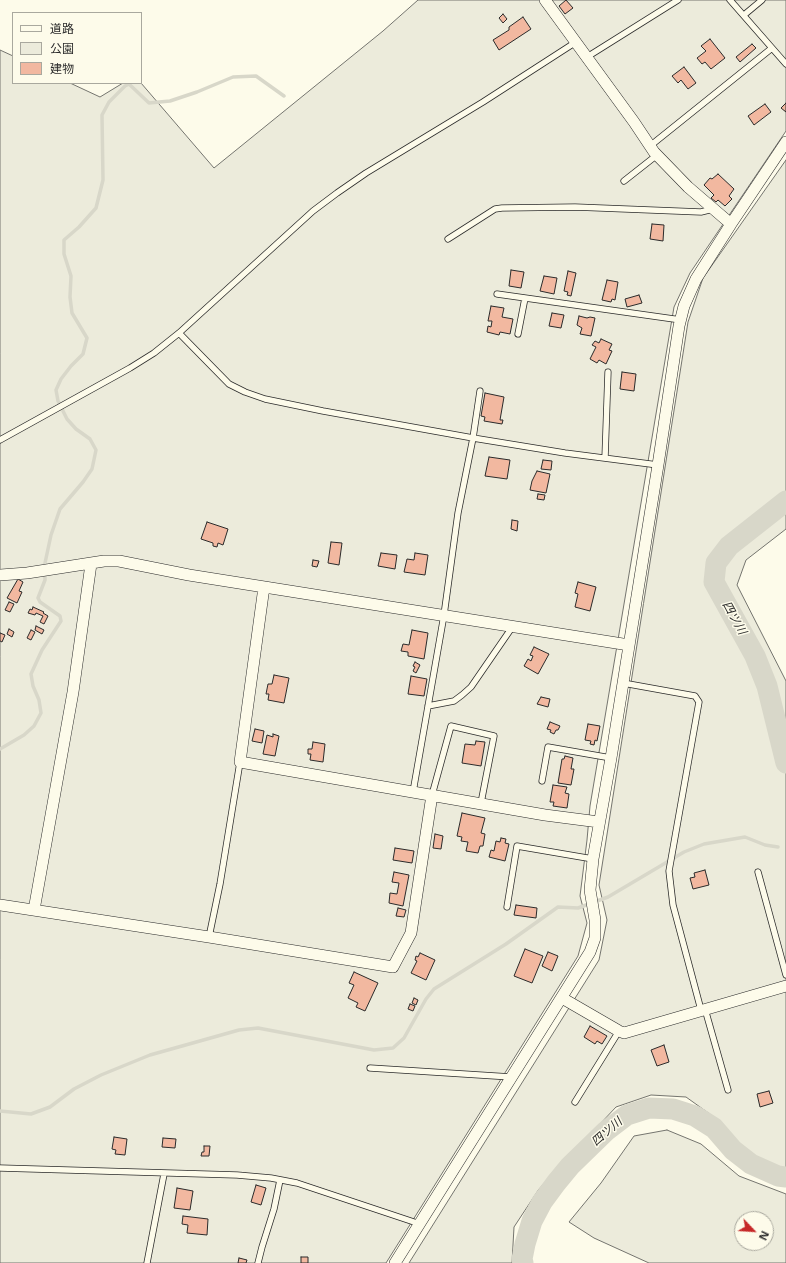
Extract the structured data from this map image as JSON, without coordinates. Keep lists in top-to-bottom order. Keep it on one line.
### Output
{"water":["四ツ川"],"legend":["道路","公園","建物"],"north":"bottom right"}
